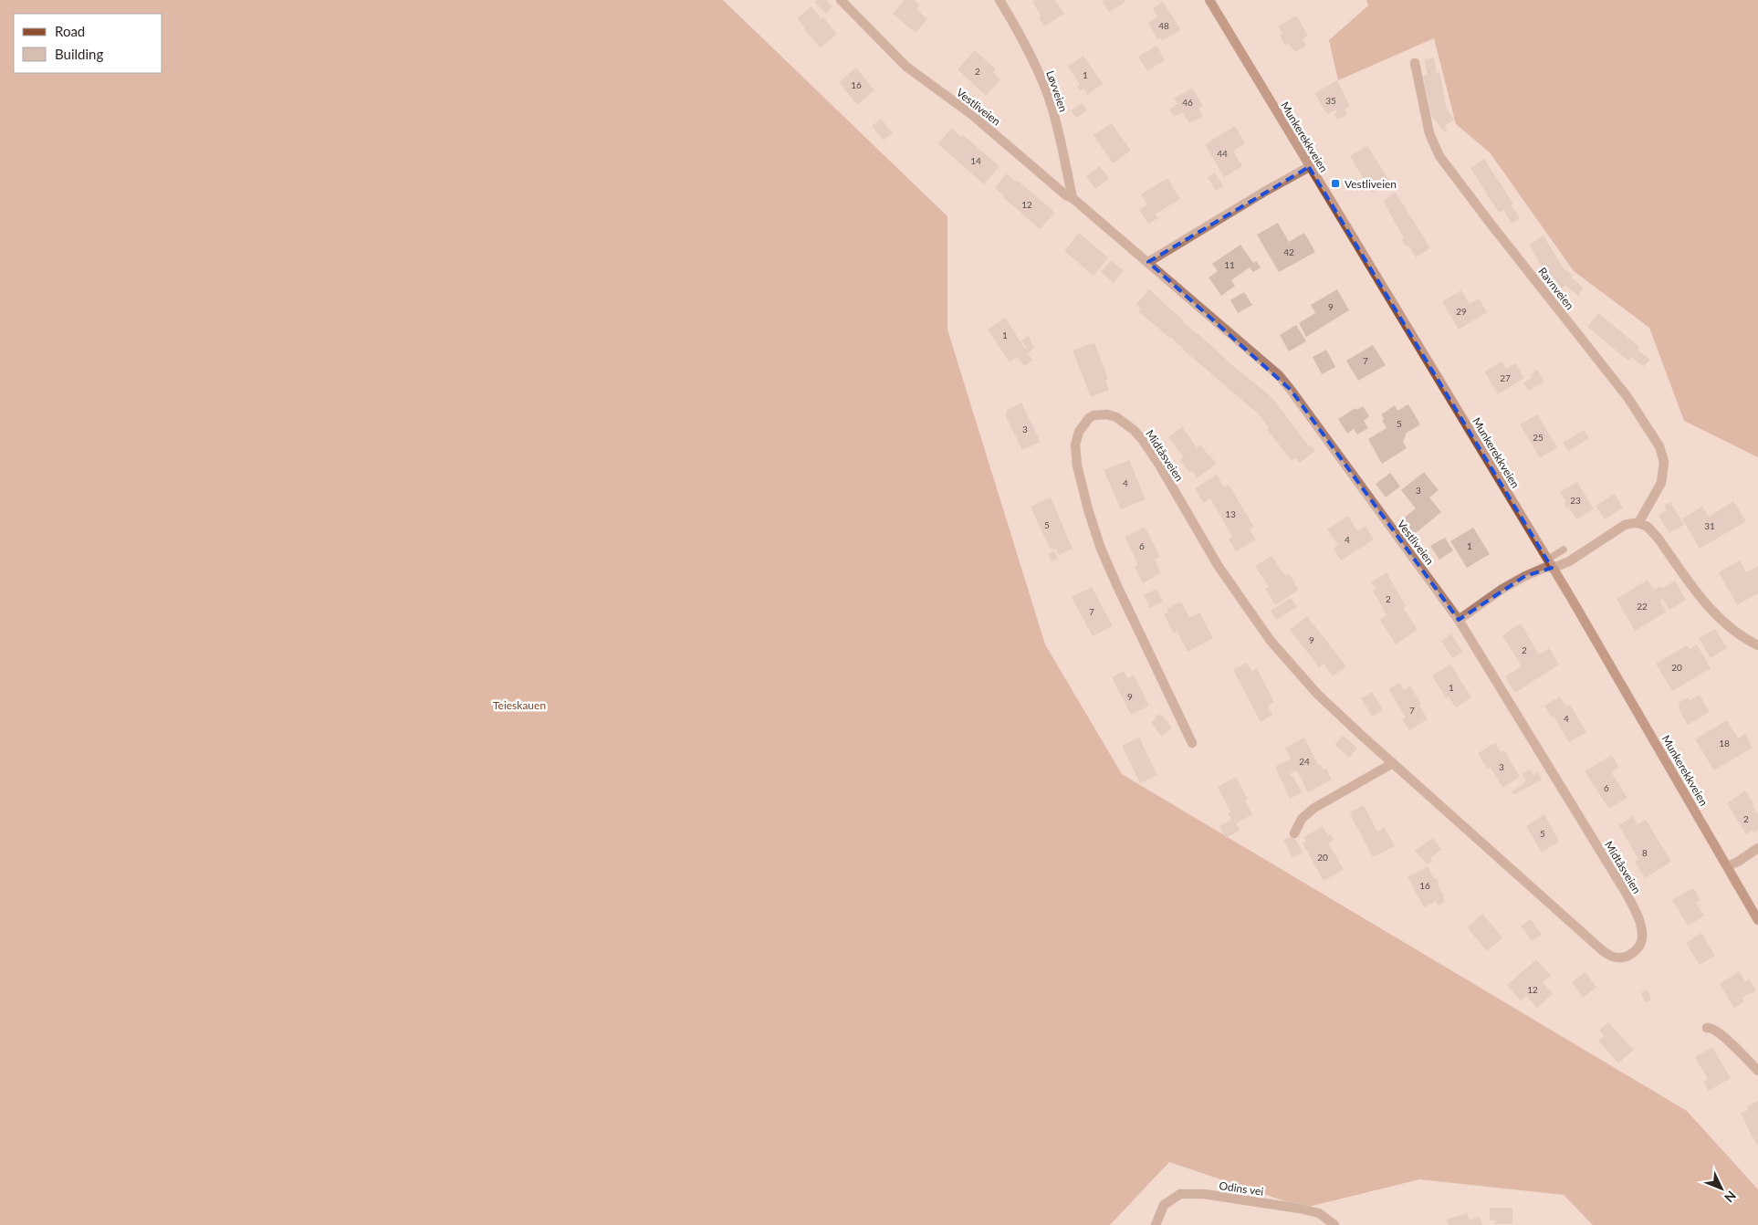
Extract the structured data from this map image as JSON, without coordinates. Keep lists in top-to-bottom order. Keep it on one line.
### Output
{"streets":{"main road":["Munkerekkveien"],"street":["Løvveien","Vestliveien","Ravnveien","Midtåsveien","Odins vei"]},"crossings":[["Løvveien","Vestliveien"],["Vestliveien","Midtåsveien"]],"parks":["Teieskauen"],"places":{"transit":["Vestliveien"]},"house_numbers":["48","2","1","16","35","46","44","14","12","42","11","9","29","1","7","27","5","3","25","4","3","23","13","5","31","4","6","1","2","22","7","9","2","20","1","9","7","4","18","24","3","6","2","5","8","20","16","12"],"legend":["Road","Building"],"north":"bottom right"}
